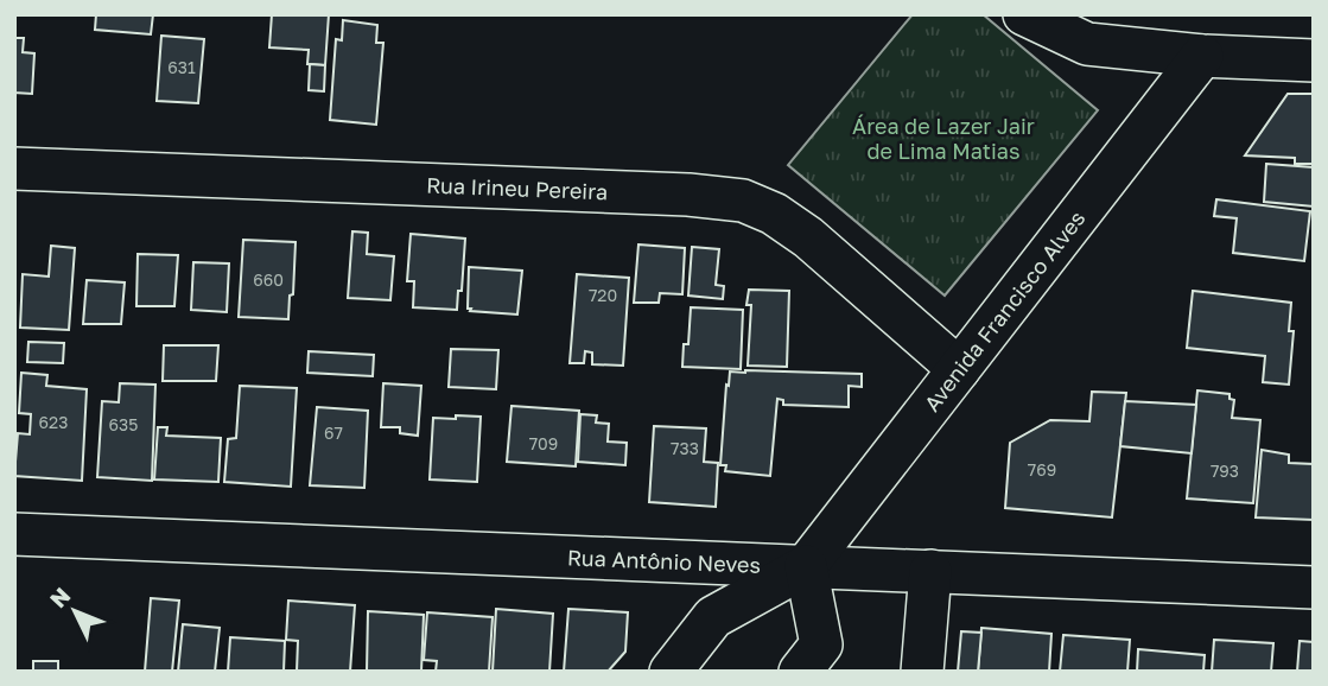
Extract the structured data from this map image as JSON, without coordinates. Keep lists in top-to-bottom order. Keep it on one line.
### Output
{"streets":{"street":["Rua Irineu Pereira","Avenida Francisco Alves","Rua Antônio Neves"]},"crossings":[["Rua Irineu Pereira","Avenida Francisco Alves"],["Avenida Francisco Alves","Rua Antônio Neves"]],"parks":["Área de Lazer Jair de Lima Matias"],"house_numbers":["631","660","720","623","635","67","709","733","769","793"],"north":"top left"}
